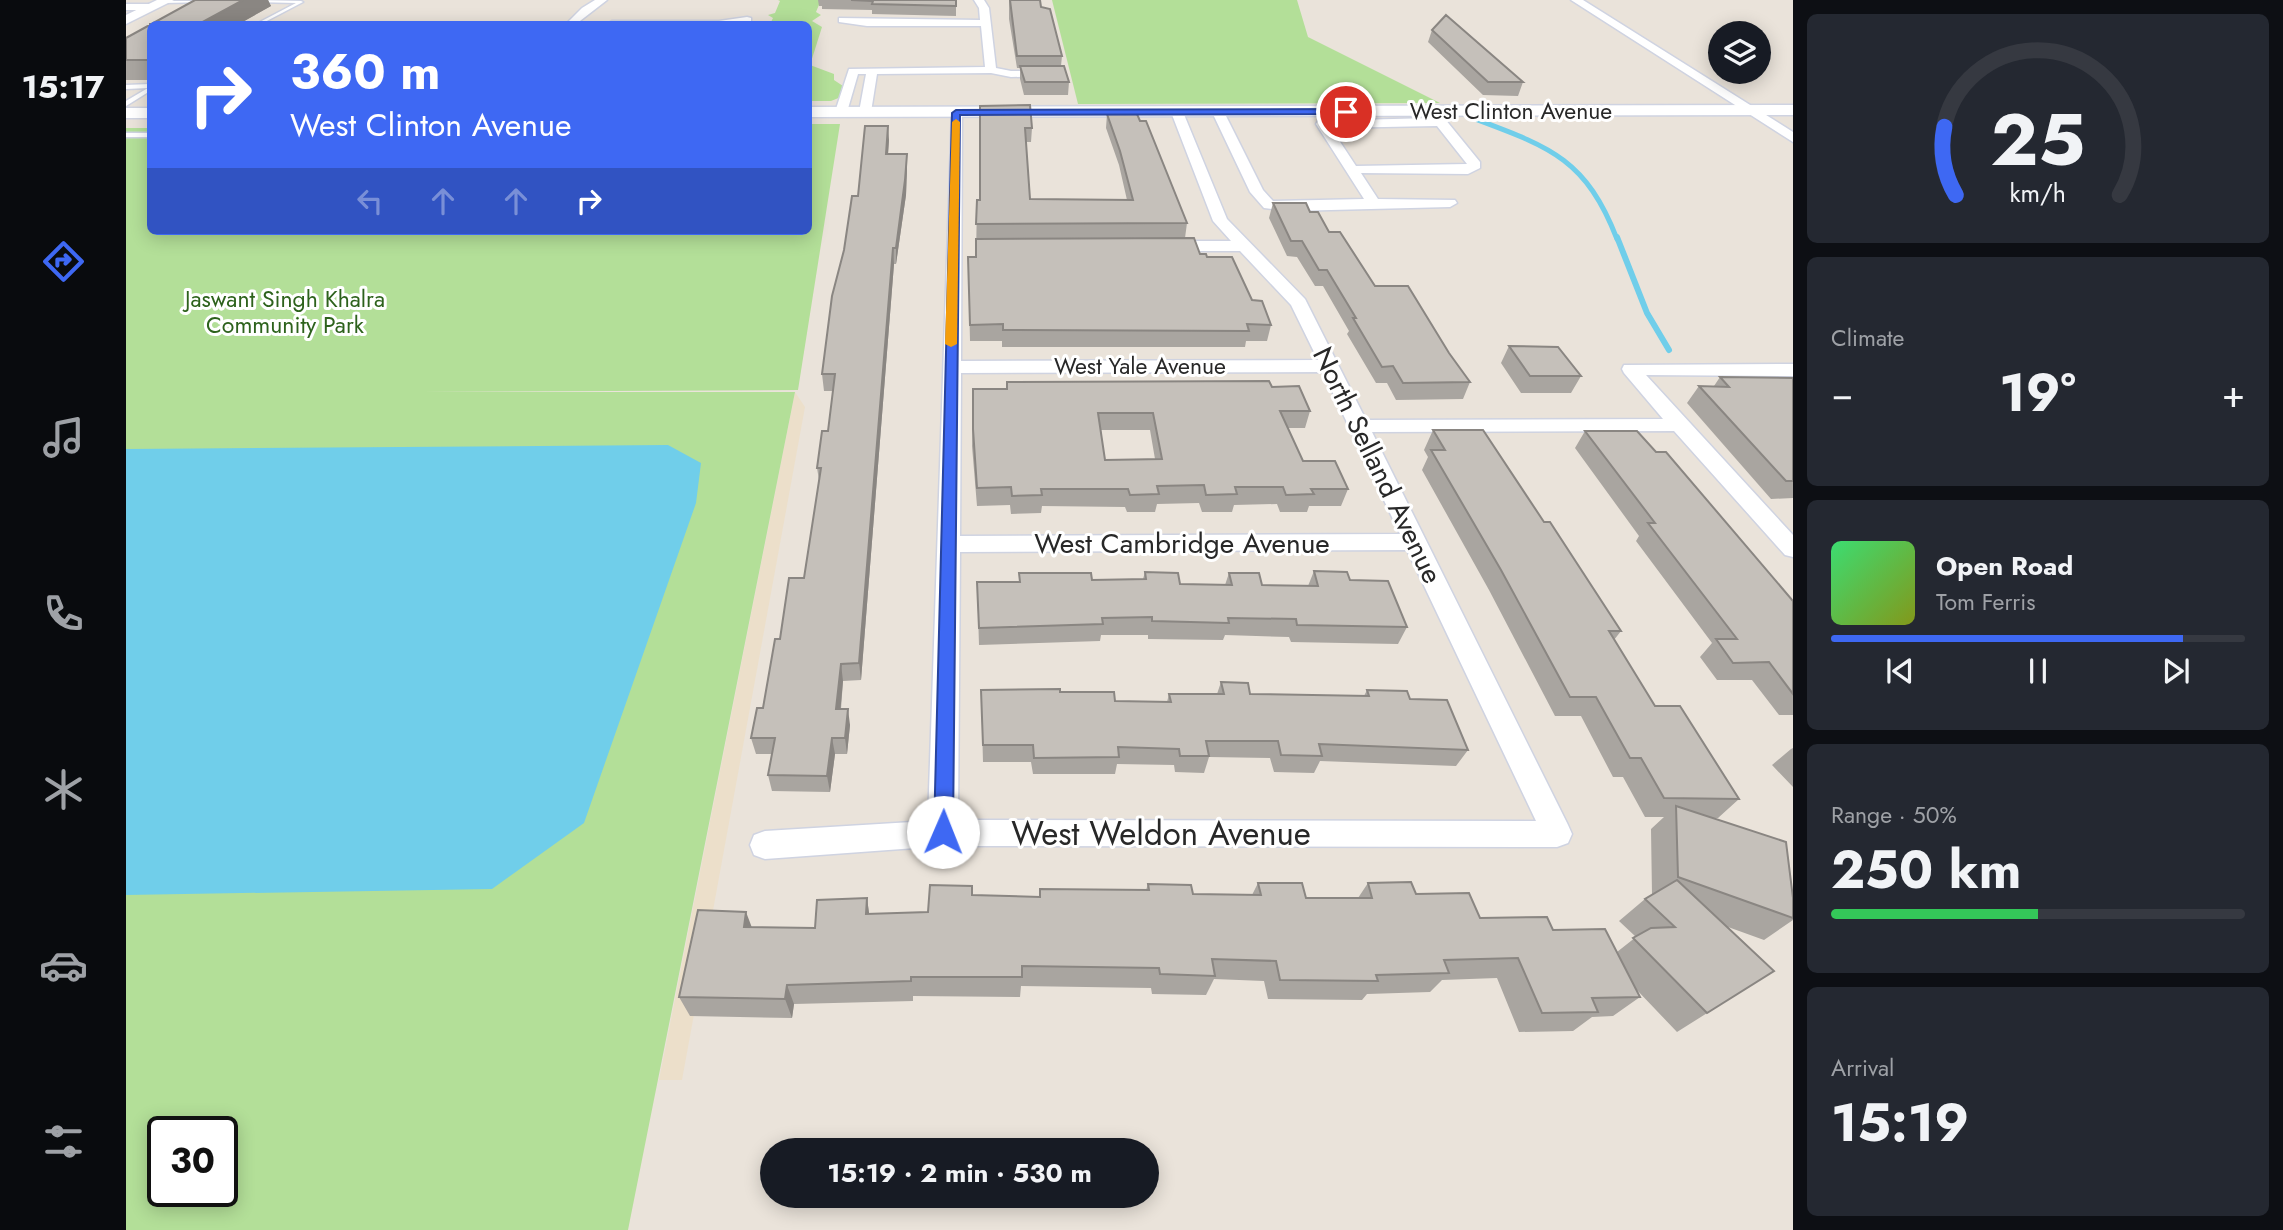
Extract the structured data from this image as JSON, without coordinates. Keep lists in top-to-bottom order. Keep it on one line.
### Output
{"streets":{"main road":["West Clinton Avenue"],"street":["West Yale Avenue","North Selland Avenue","West Cambridge Avenue","West Weldon Avenue"]},"crossings":[["West Clinton Avenue","North Selland Avenue"],["West Yale Avenue","North Selland Avenue"],["North Selland Avenue","West Cambridge Avenue"],["North Selland Avenue","West Weldon Avenue"]],"parks":["Jaswant Singh Khalra Community Park"],"page":{"tabs":"15:17","turn":["360 m","West Clinton Avenue"],"tile":["Climate",["Range · 50%","250 km"],["Arrival","15:19"]],"heat":["−","19°","+"],"song":["Open Road","Tom Ferris"],"limit":"30","trip":"15:19 · 2 min · 530 m","gauge":["25","km/h"]}}
